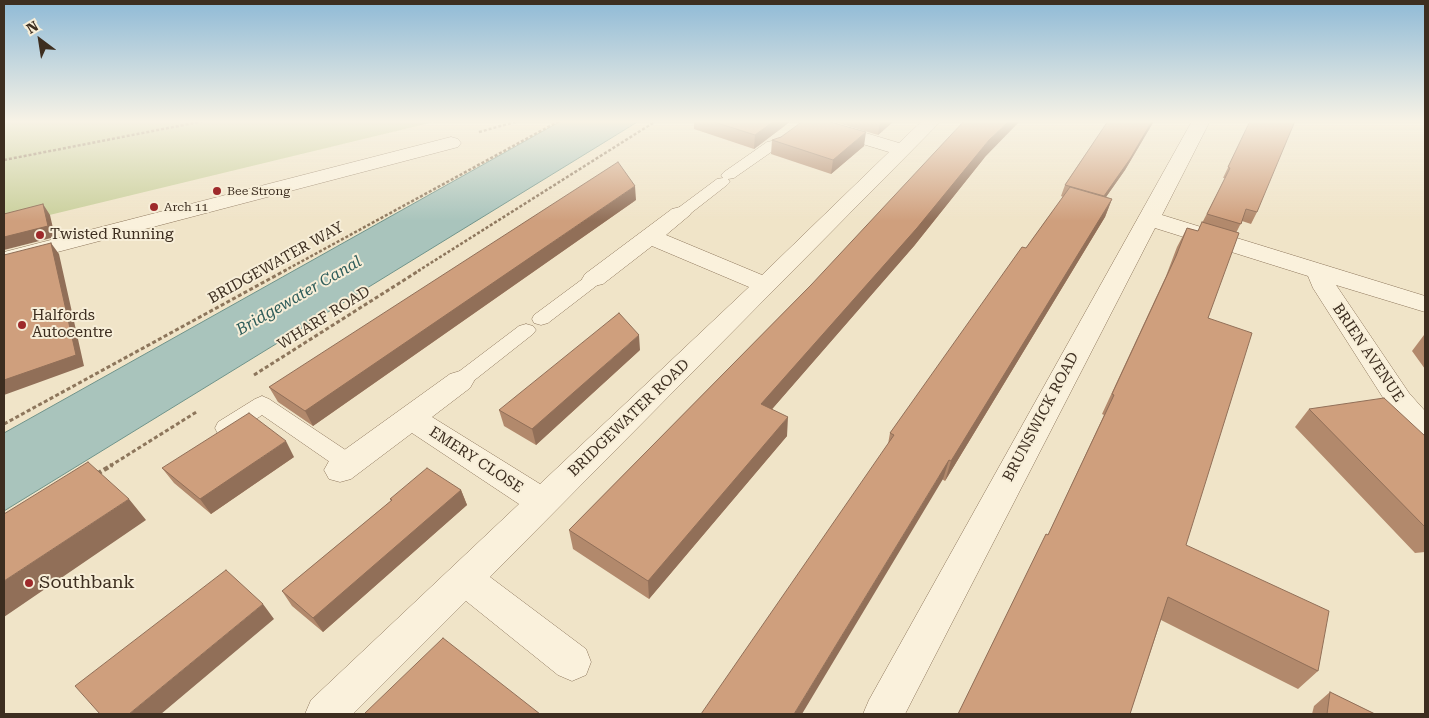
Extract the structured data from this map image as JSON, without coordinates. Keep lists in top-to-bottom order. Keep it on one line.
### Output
{"streets":{"street":["BRIEN AVENUE","BRUNSWICK ROAD","BRIDGEWATER ROAD","EMERY CLOSE"],"path":["BRIDGEWATER WAY","WHARF ROAD"]},"crossings":[["BRIEN AVENUE","BRUNSWICK ROAD"],["BRIDGEWATER ROAD","EMERY CLOSE"]],"water":["Bridgewater Canal"],"places":["Bee Strong","Arch 11","Twisted Running","Halfords Autocentre","Southbank"],"north":"top left"}
